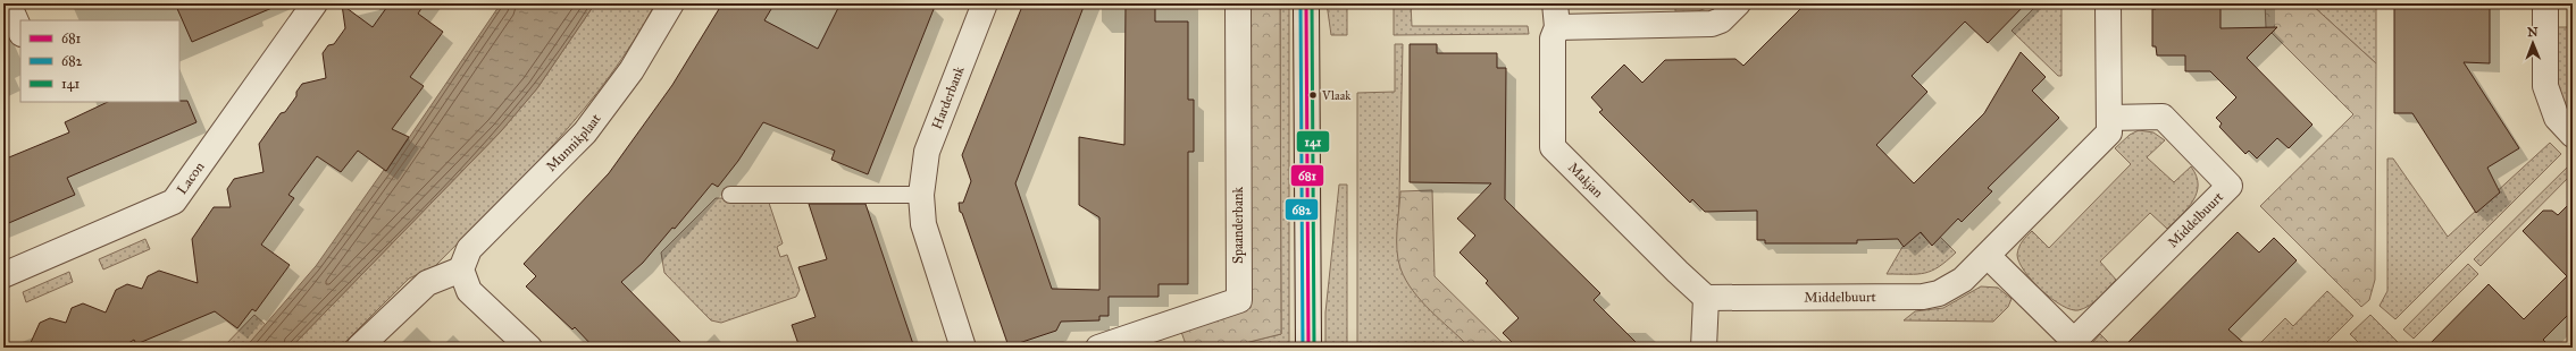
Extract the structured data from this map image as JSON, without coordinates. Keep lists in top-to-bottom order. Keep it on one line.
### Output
{"streets":{"street":["Harderbank","Munnikplaat","Lacon","Makjan","Middelbuurt","Spaanderbank"]},"crossings":[["Makjan","Middelbuurt"]],"places":["Vlaak"],"lines":["transit line 681","transit line 682","transit line 141"],"legend":["681","682","141"],"north":"top"}
